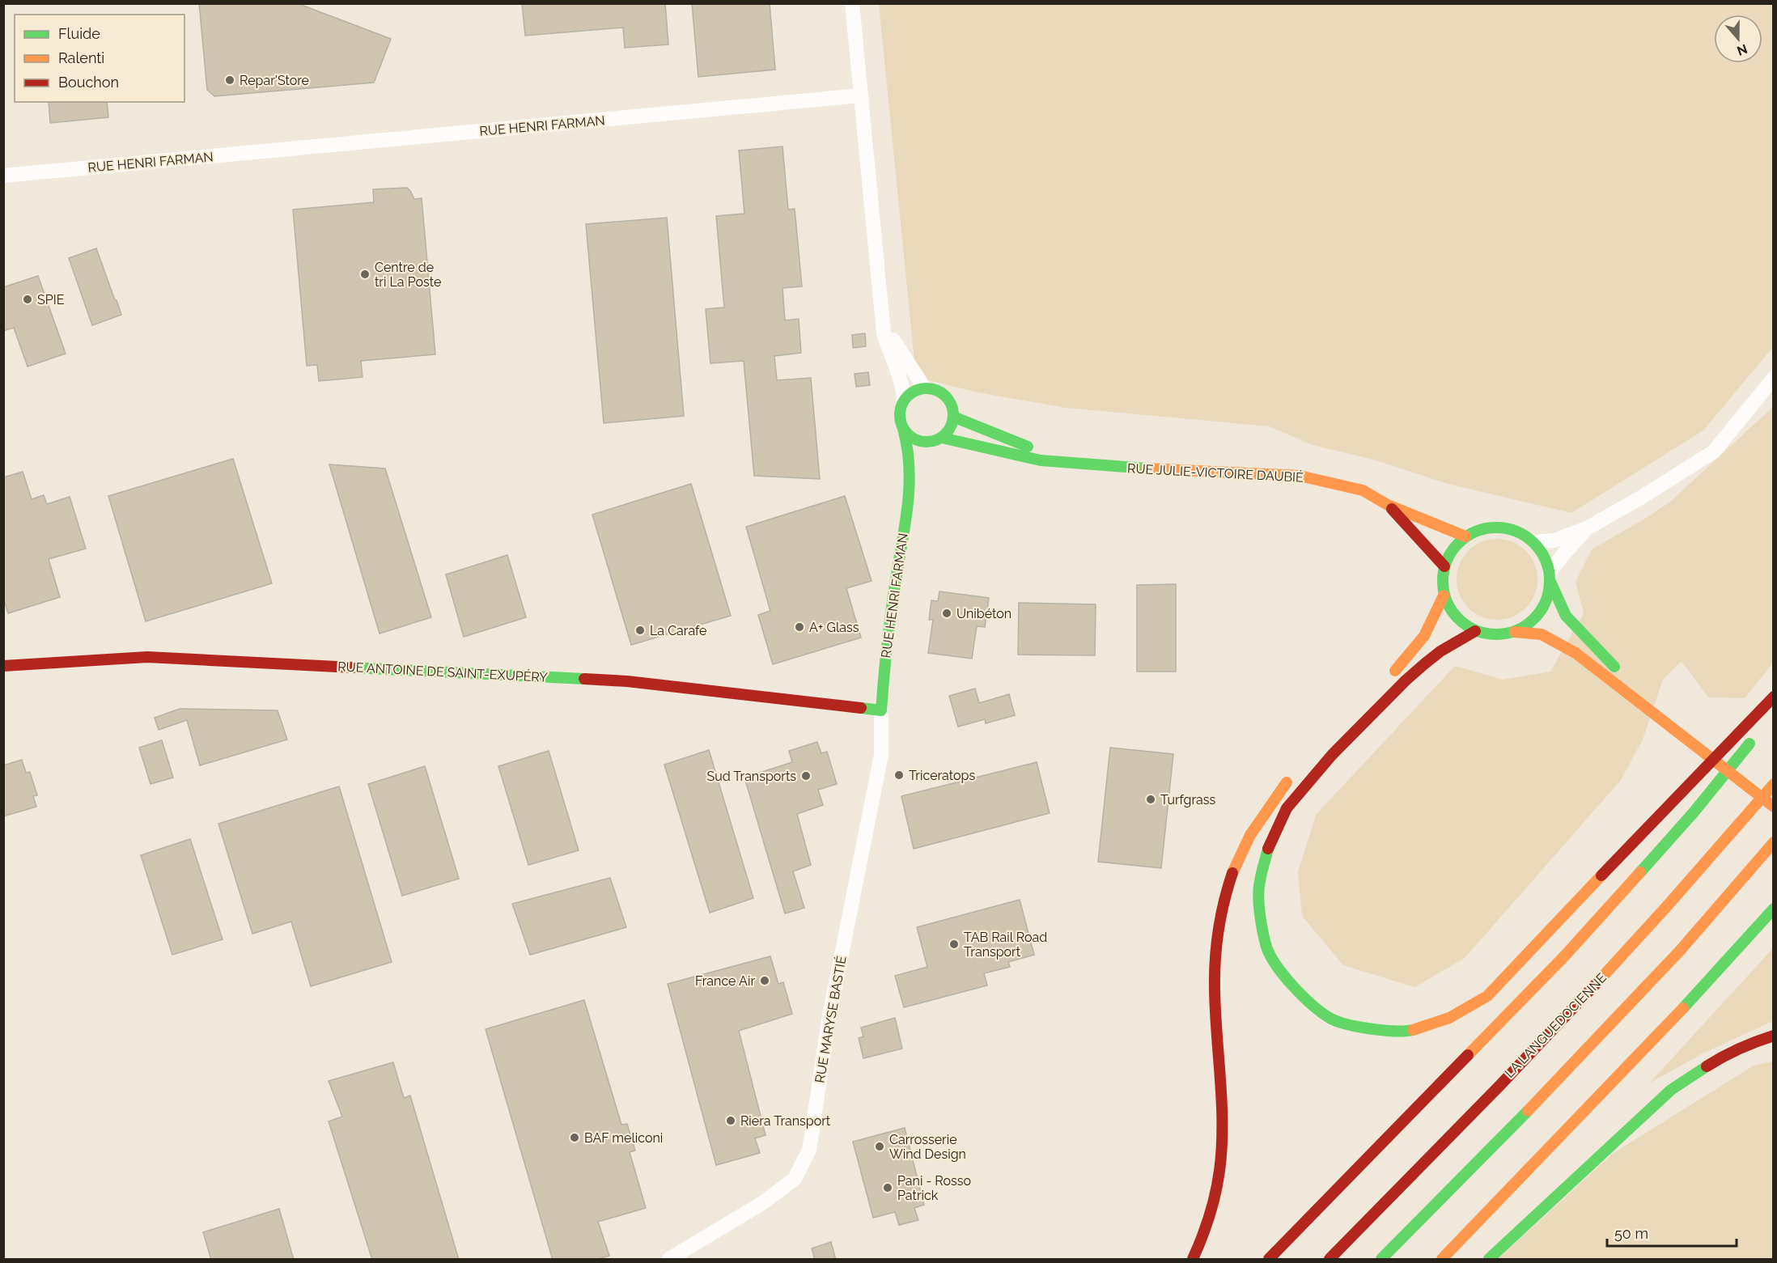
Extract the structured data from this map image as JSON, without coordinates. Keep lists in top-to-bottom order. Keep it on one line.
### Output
{"streets":{"main road":["RUE HENRI FARMAN","RUE JULIE-VICTOIRE DAUBIÉ","RUE ANTOINE DE SAINT-EXUPÉRY","LA LANGUEDOCIENNE"],"street":["RUE MARYSE BASTIÉ"]},"crossings":[["RUE HENRI FARMAN","RUE JULIE-VICTOIRE DAUBIÉ"],["RUE HENRI FARMAN","RUE ANTOINE DE SAINT-EXUPÉRY"],["RUE HENRI FARMAN","RUE MARYSE BASTIÉ"],["RUE ANTOINE DE SAINT-EXUPÉRY","RUE MARYSE BASTIÉ"]],"places":["Repar'Store","Centre de tri La Poste","SPIE","Unibéton","A+ Glass","La Carafe","Triceratops","Sud Transports","Turfgrass","TAB Rail Road Transport","France Air","Riera Transport","BAF meliconi","Carrosserie Wind Design","Pani - Rosso Patrick"],"legend":["Fluide","Ralenti","Bouchon"],"scale_bar":"50 m","north":"bottom"}
